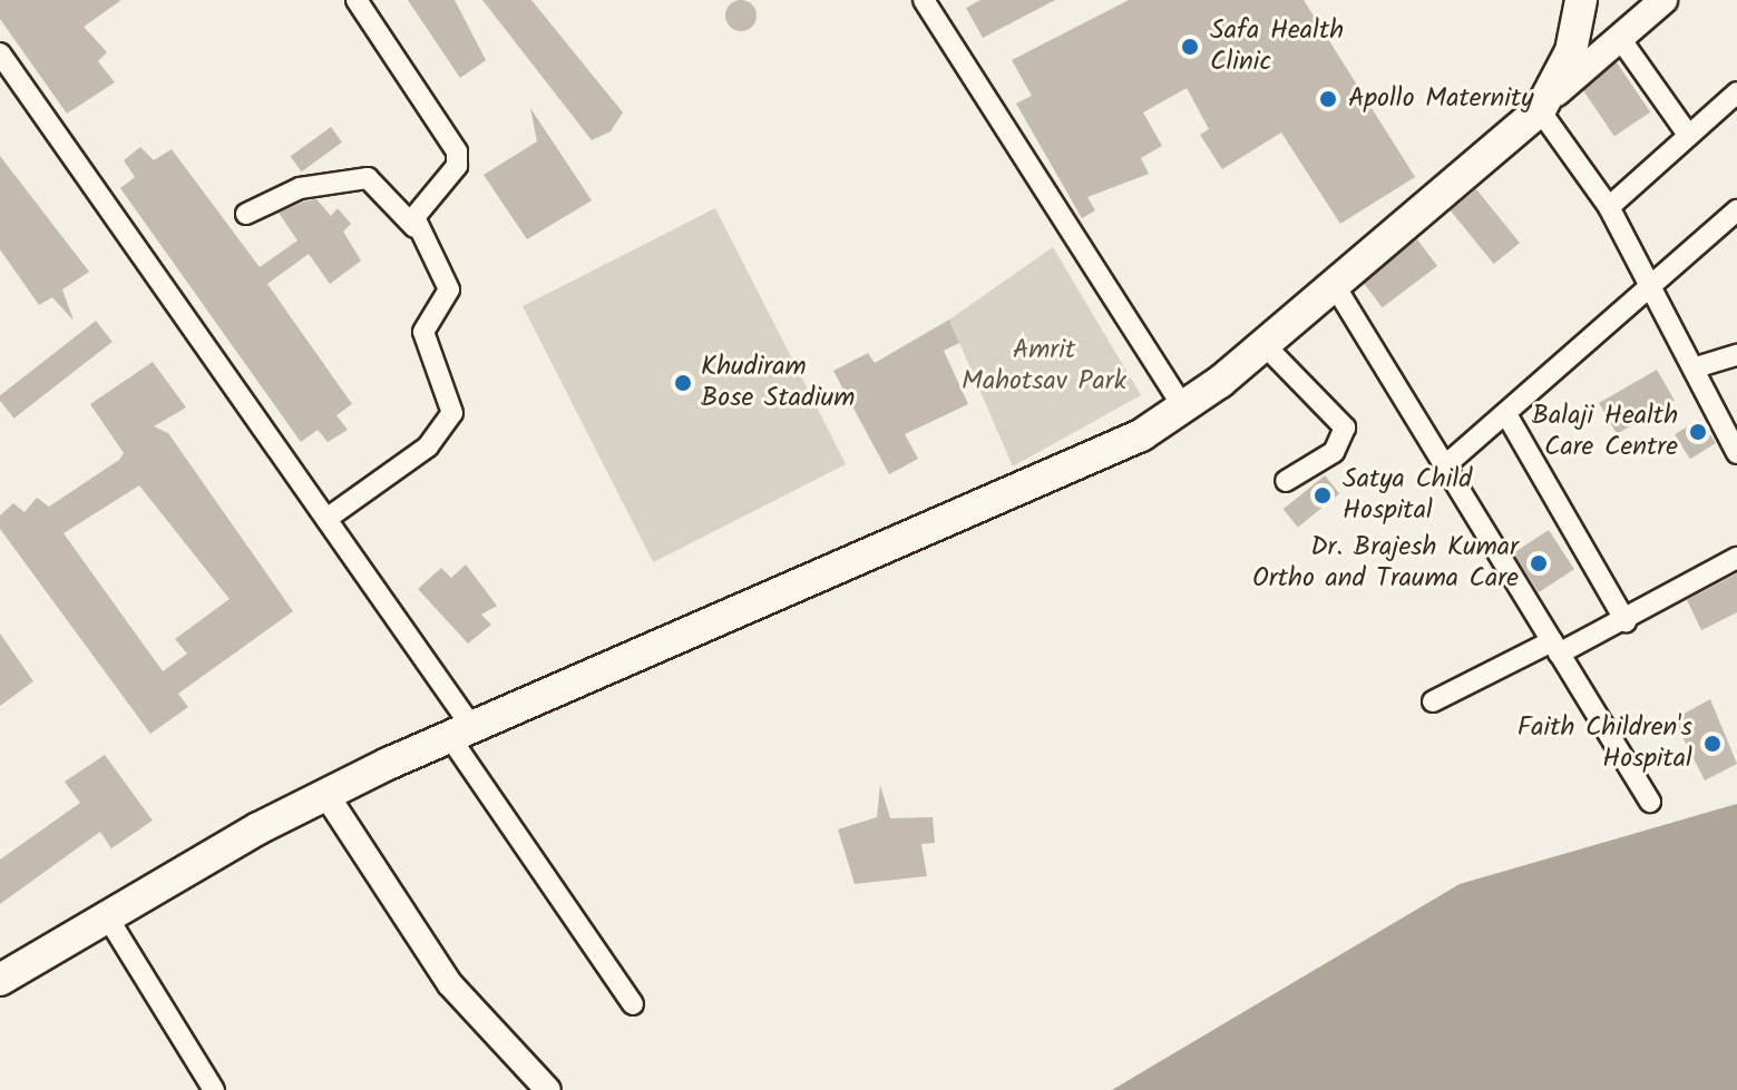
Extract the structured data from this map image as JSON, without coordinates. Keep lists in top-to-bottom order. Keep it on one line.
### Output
{"parks":["Amrit Mahotsav Park"],"places":["Safa Health Clinic","Apollo Maternity","Khudiram Bose Stadium","Balaji Health Care Centre","Satya Child Hospital","Dr. Brajesh Kumar Ortho and Trauma Care","Faith Children's Hospital"]}
